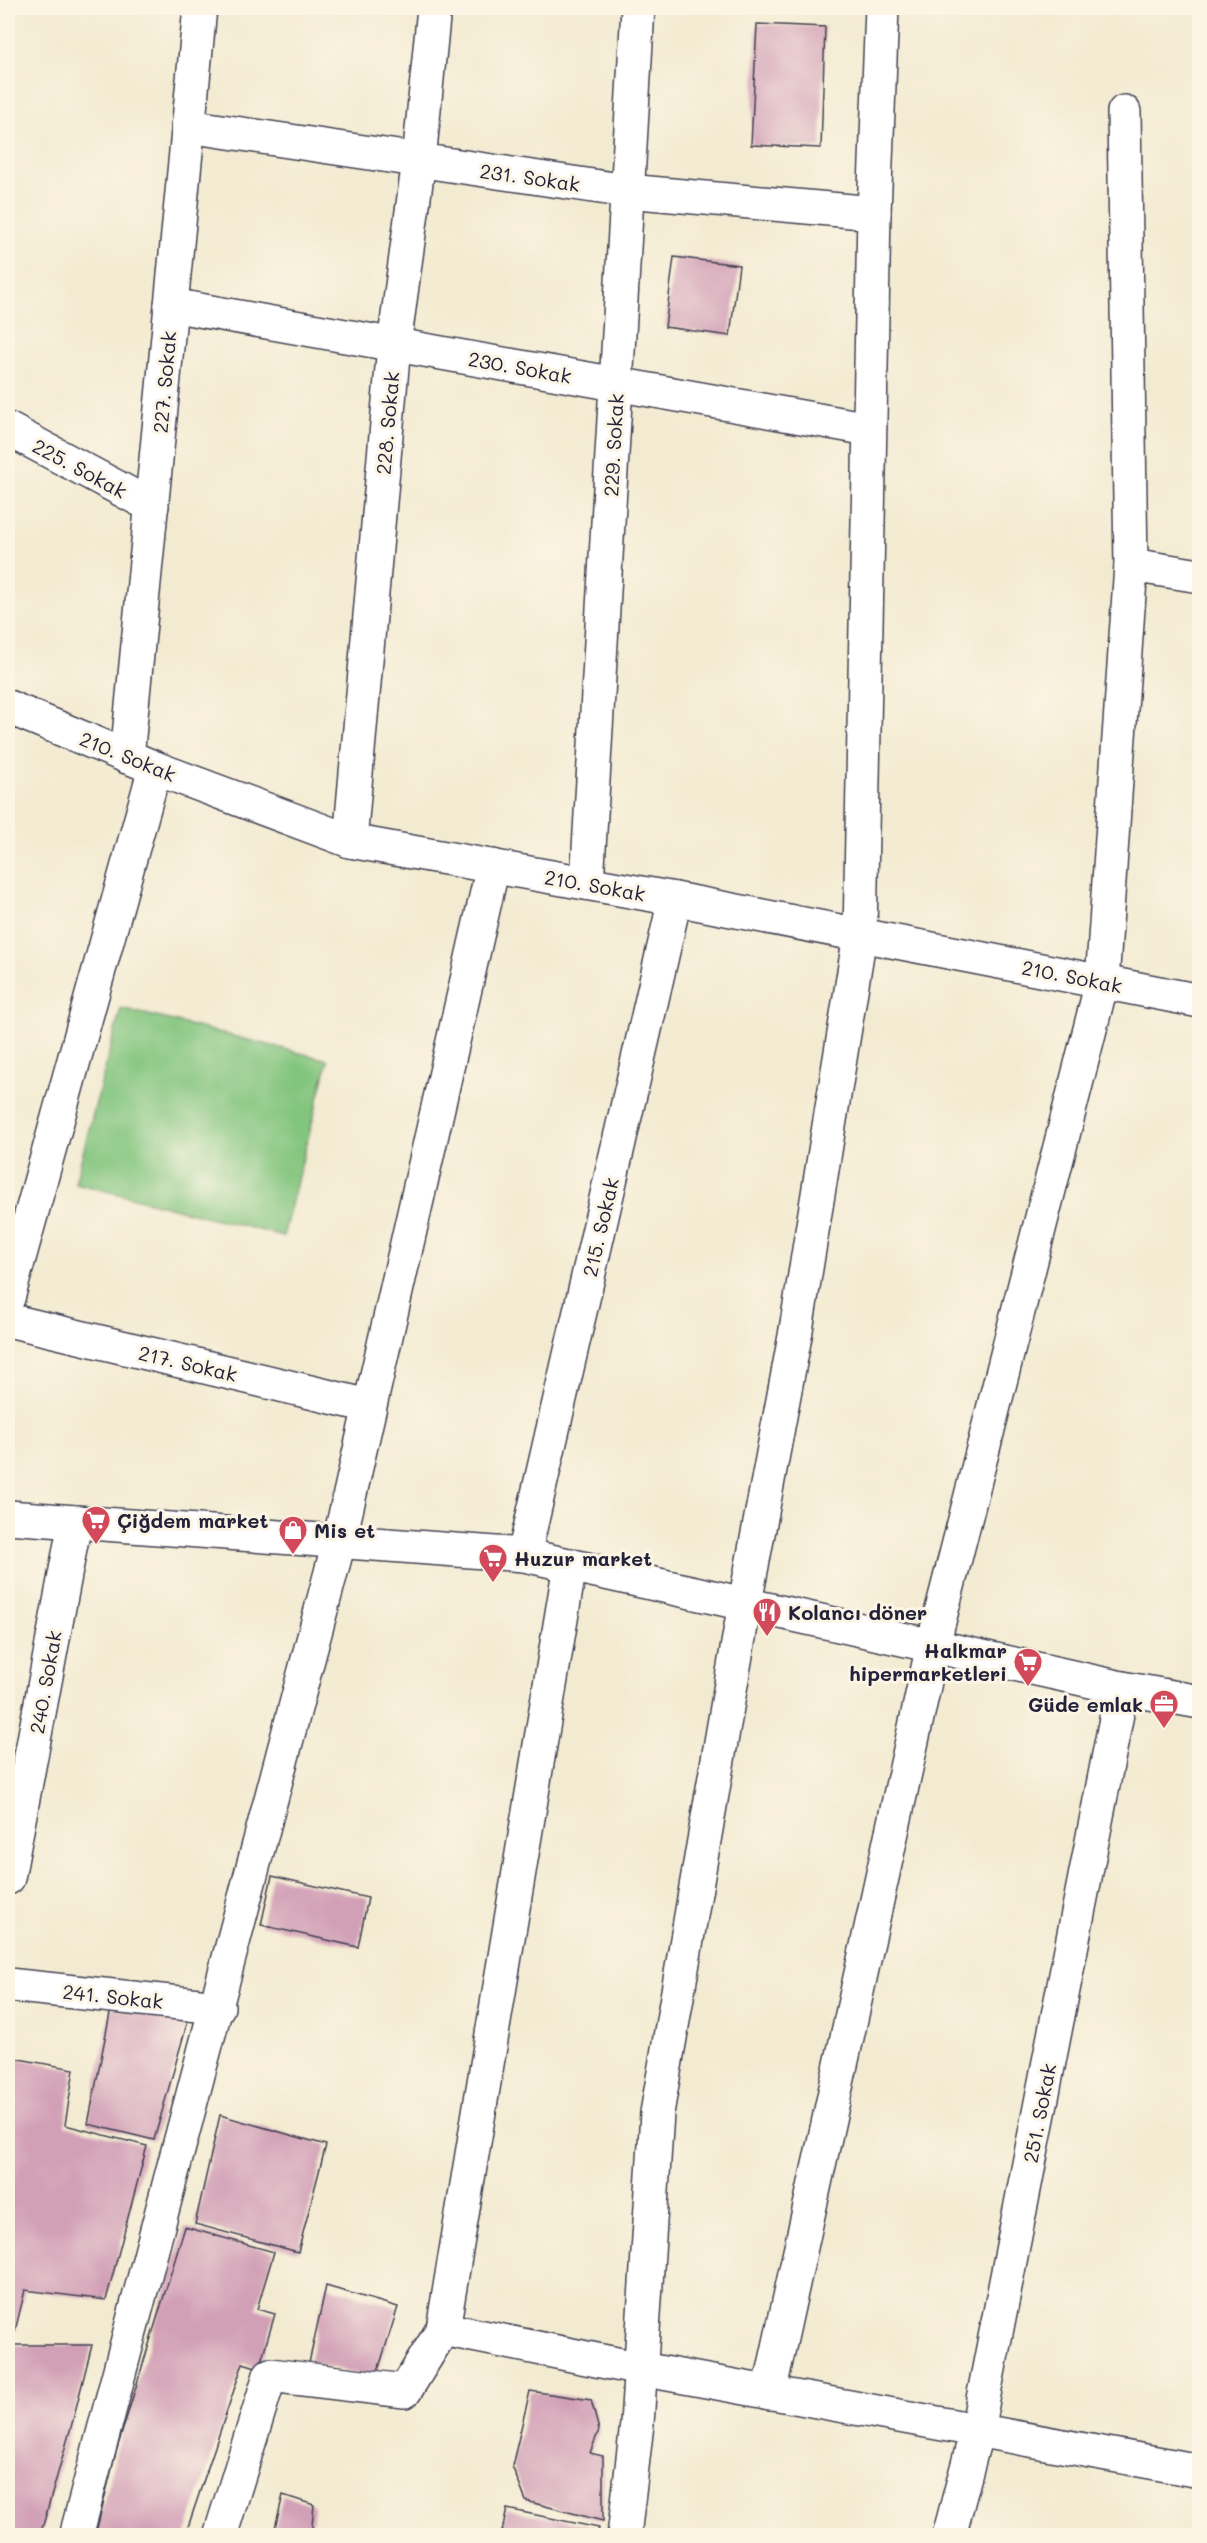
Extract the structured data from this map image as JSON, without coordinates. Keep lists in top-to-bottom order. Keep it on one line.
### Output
{"streets":{"street":["231. Sokak","230. Sokak","227. Sokak","228. Sokak","229. Sokak","225. Sokak","210. Sokak","215. Sokak","217. Sokak","240. Sokak","241. Sokak","251. Sokak"]},"crossings":[["231. Sokak","227. Sokak"],["231. Sokak","228. Sokak"],["231. Sokak","229. Sokak"],["230. Sokak","227. Sokak"],["230. Sokak","228. Sokak"],["230. Sokak","229. Sokak"],["227. Sokak","225. Sokak"],["227. Sokak","210. Sokak"],["228. Sokak","210. Sokak"],["229. Sokak","210. Sokak"],["210. Sokak","215. Sokak"]],"places":{"supermarket":["Çiğdem market","Huzur market","Halkmar hipermarketleri"],"shop":["Mis et"],"restaurant":["Kolancı döner"],"office":["Güde emlak"]}}
